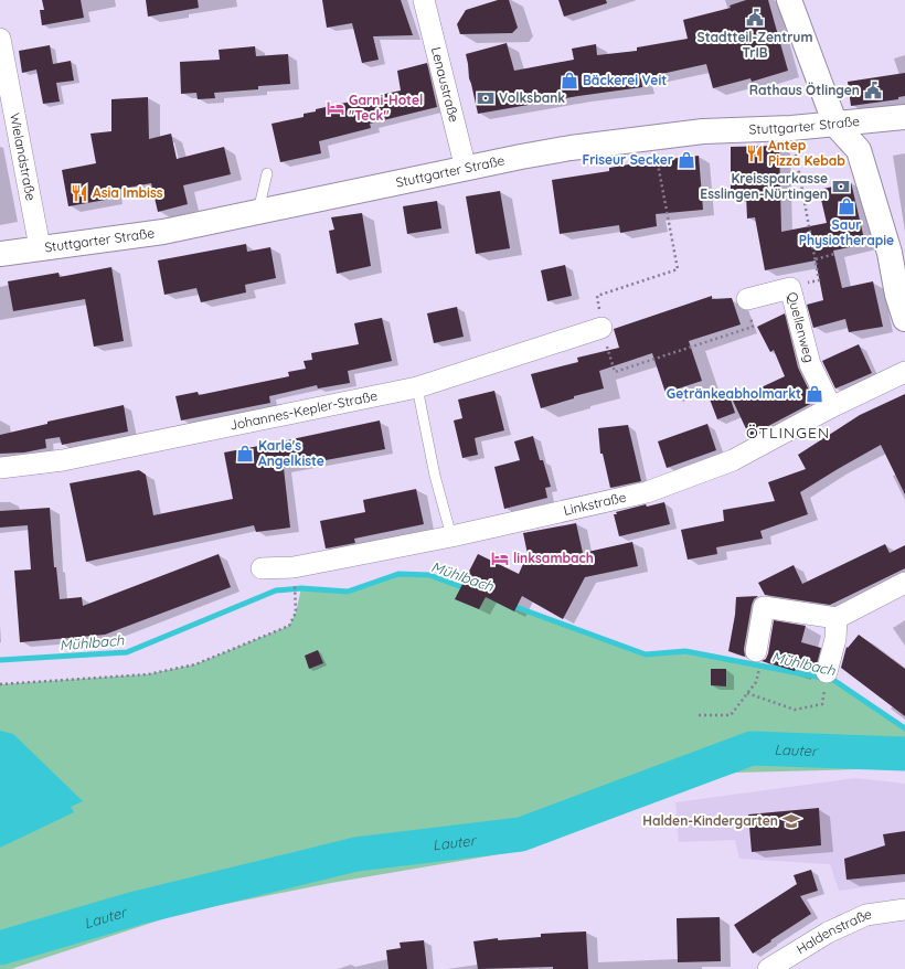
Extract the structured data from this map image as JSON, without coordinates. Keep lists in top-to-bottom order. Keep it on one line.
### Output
{"streets":{"main road":["Stuttgarter Straße"],"street":["Lenaustraße","Wielandstraße","Quellenweg","Johannes-Kepler-Straße","Linkstraße","Haldenstraße"]},"crossings":[["Lenaustraße","Stuttgarter Straße"],["Stuttgarter Straße","Wielandstraße"],["Quellenweg","Linkstraße"]],"districts":["ÖTLINGEN"],"water":["Mühlbach","Lauter"],"places":{"public building":["Stadtteil-Zentrum TrIB","Rathaus Ötlingen"],"shop":["Bäckerei Veit","Friseur Secker","Saur Physiotherapie","Getränkeabholmarkt","Karle's Angelkiste"],"bank":["Volksbank","Kreissparkasse Esslingen-Nürtingen"],"hotel":["Garni-Hotel \"Teck\"","linksambach"],"restaurant":["Antep Pizza Kebab","Asia Imbiss"],"school or university":["Halden-Kindergarten"]}}
